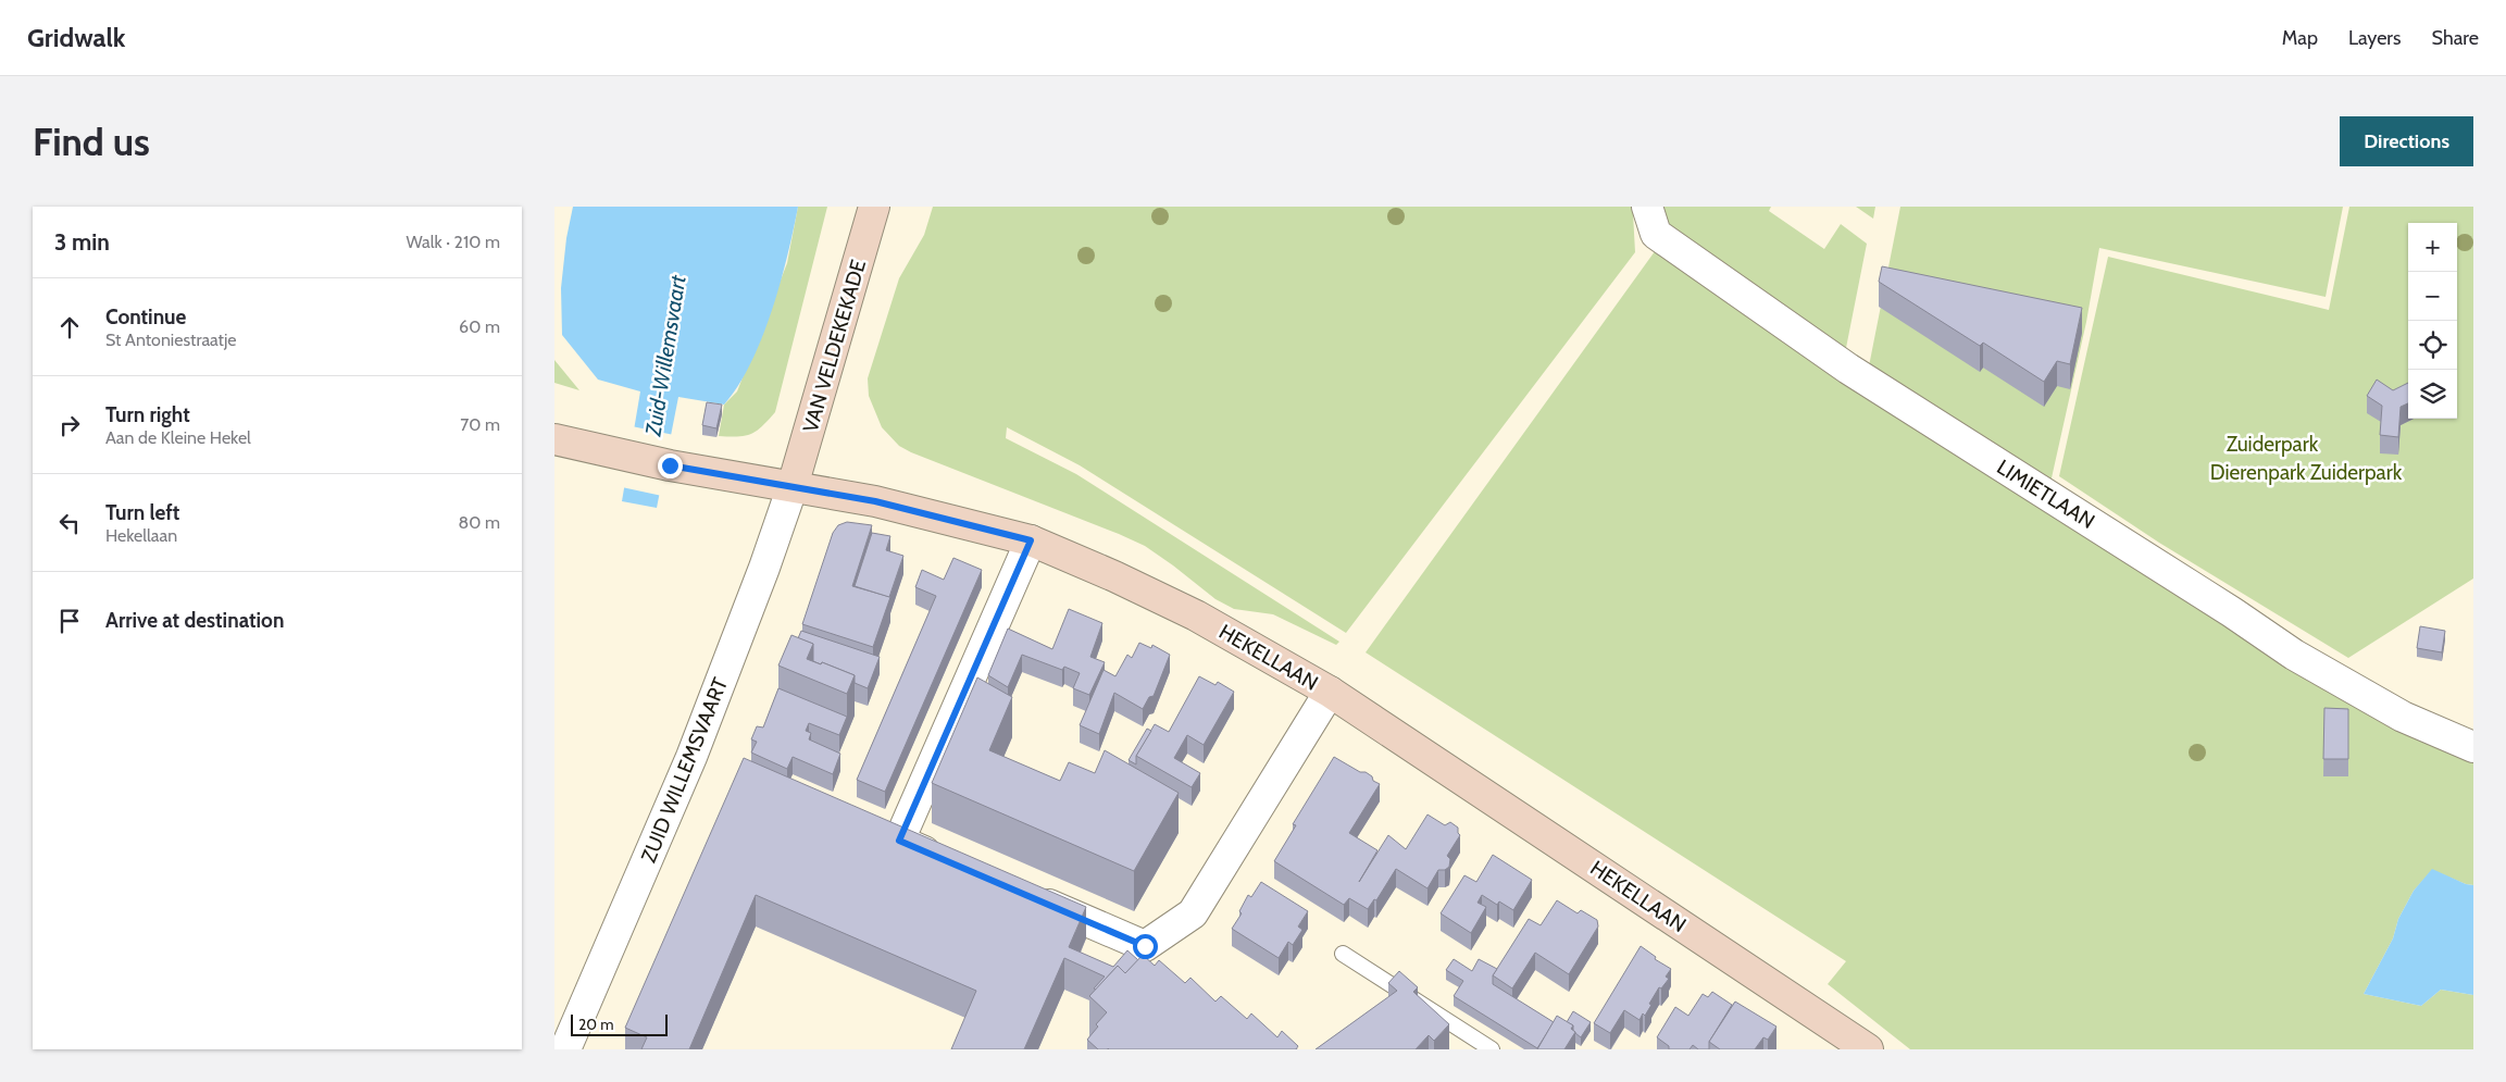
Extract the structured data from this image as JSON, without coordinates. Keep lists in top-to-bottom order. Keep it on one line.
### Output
{"streets":{"main road":["VAN VELDEKEKADE","HEKELLAAN"],"street":["LIMIETLAAN","ZUID WILLEMSVAART"]},"crossings":[["VAN VELDEKEKADE","HEKELLAAN"],["VAN VELDEKEKADE","ZUID WILLEMSVAART"],["HEKELLAAN","ZUID WILLEMSVAART"]],"water":["Zuid-Willemsvaart"],"parks":["Zuiderpark","Dierenpark Zuiderpark"],"scale_bar":"20 m","page":{"header":"Gridwalk","nav":["Map","Layers","Share"],"buttons":"Directions","title":"Find us","heading":["3 min","Walk · 210 m"],"map_buttons":["+","−"],"list":[["Continue","St Antoniestraatje","60 m"],["Turn right","Aan de Kleine Hekel","70 m"],["Turn left","Hekellaan","80 m"],"Arrive at destination"],"scale":"20 m"}}
